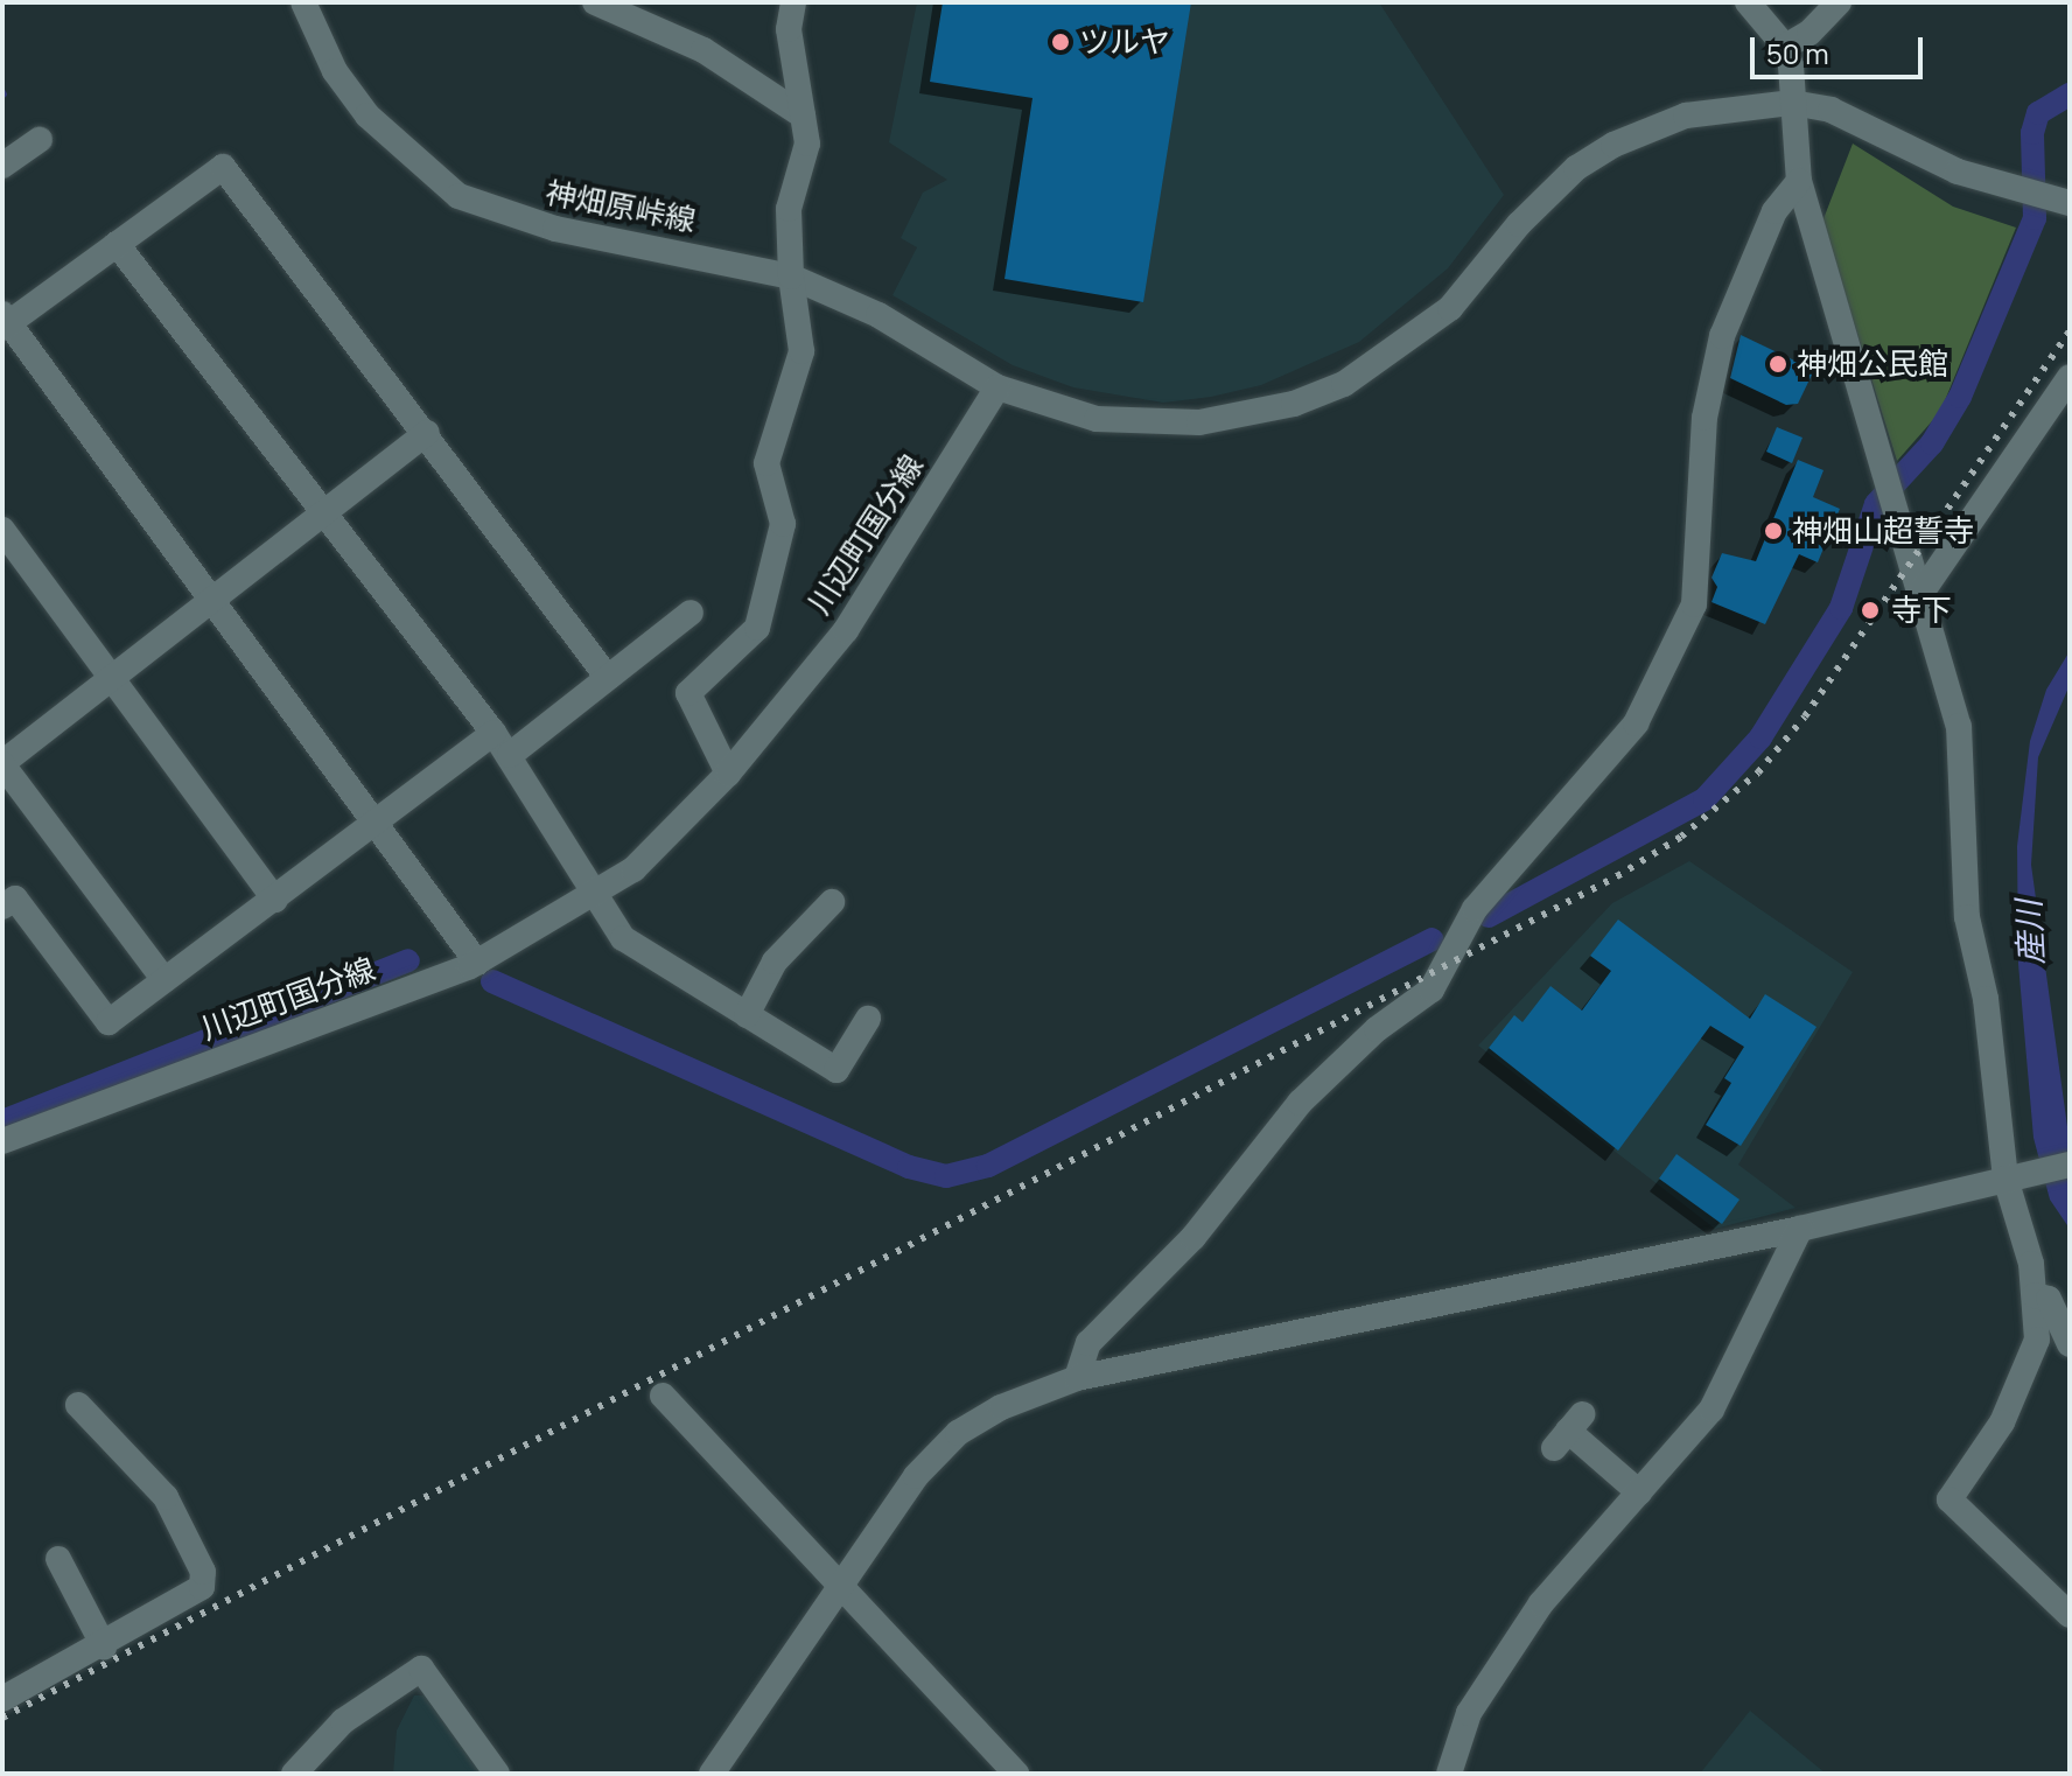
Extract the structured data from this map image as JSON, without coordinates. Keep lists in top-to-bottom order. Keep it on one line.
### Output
{"streets":{"street":["神畑原峠線","川辺町国分線"]},"crossings":[["神畑原峠線","川辺町国分線"]],"water":["産川"],"places":["ツルヤ","神畑公民館","神畑山超誓寺","寺下"],"scale_bar":"50 m"}
